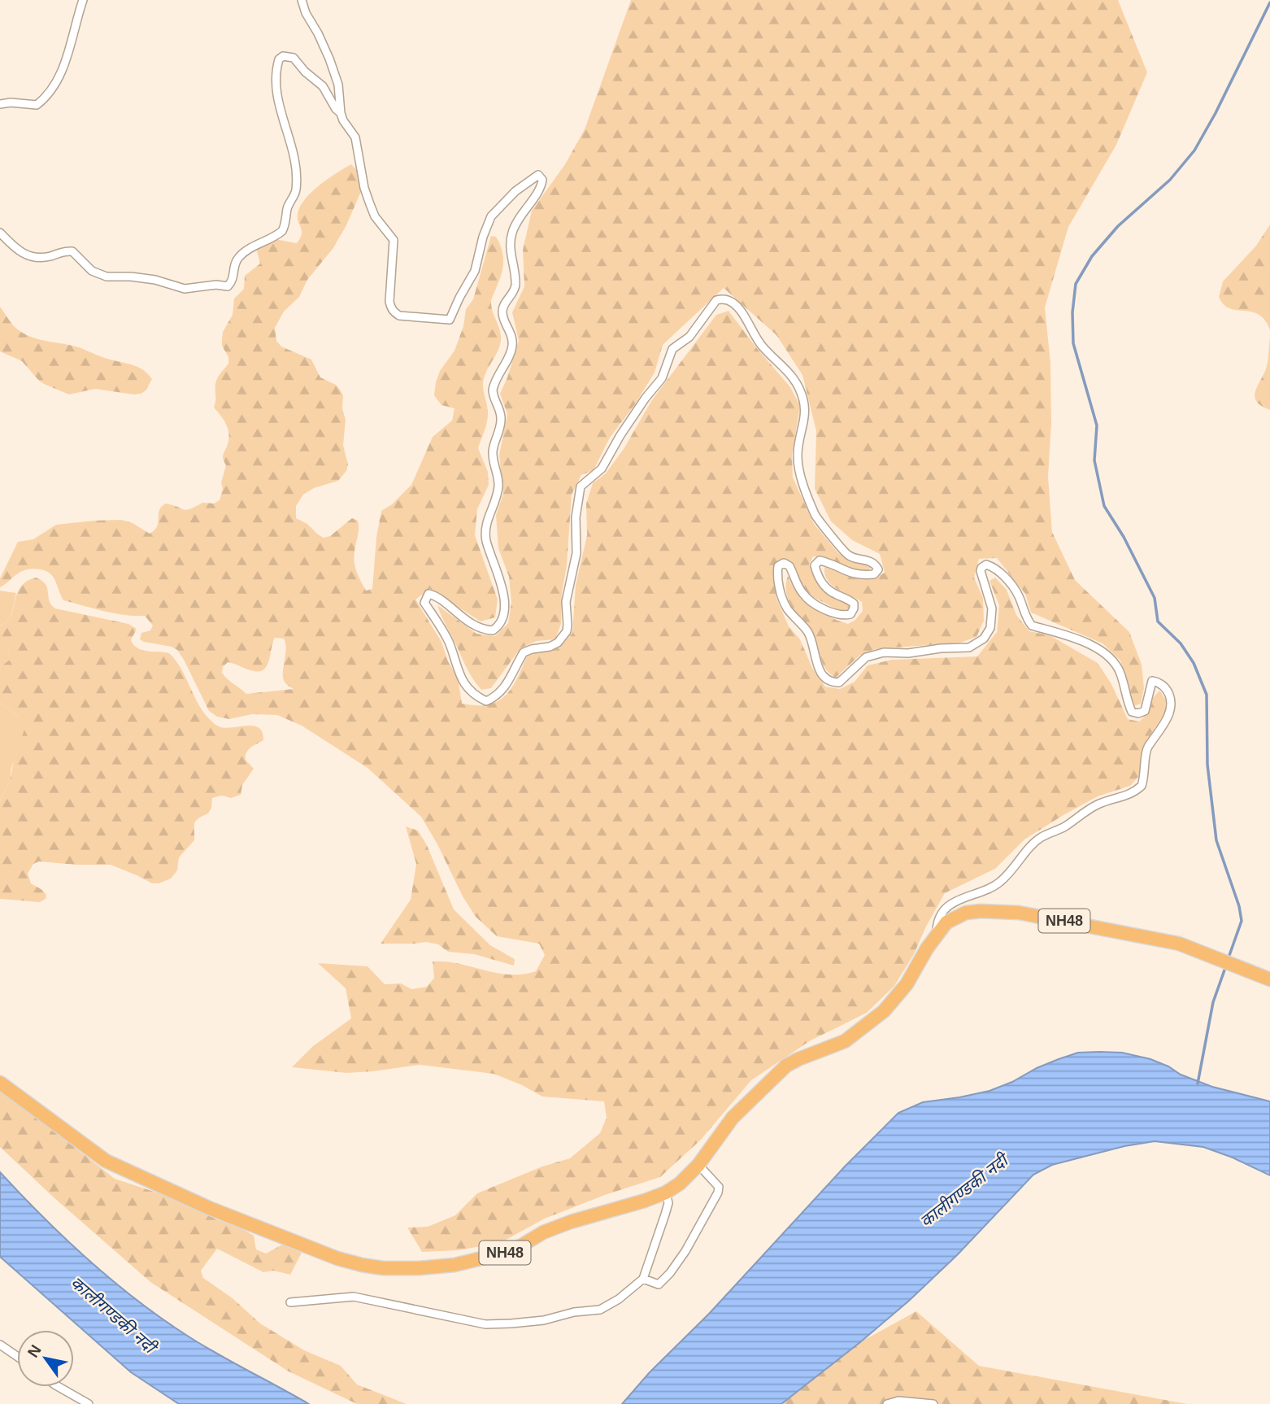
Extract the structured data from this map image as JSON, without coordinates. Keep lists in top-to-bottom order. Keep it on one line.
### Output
{"streets":{"highway":["NH48"]},"water":["कालीगण्डकी नदी"],"north":"top left"}
